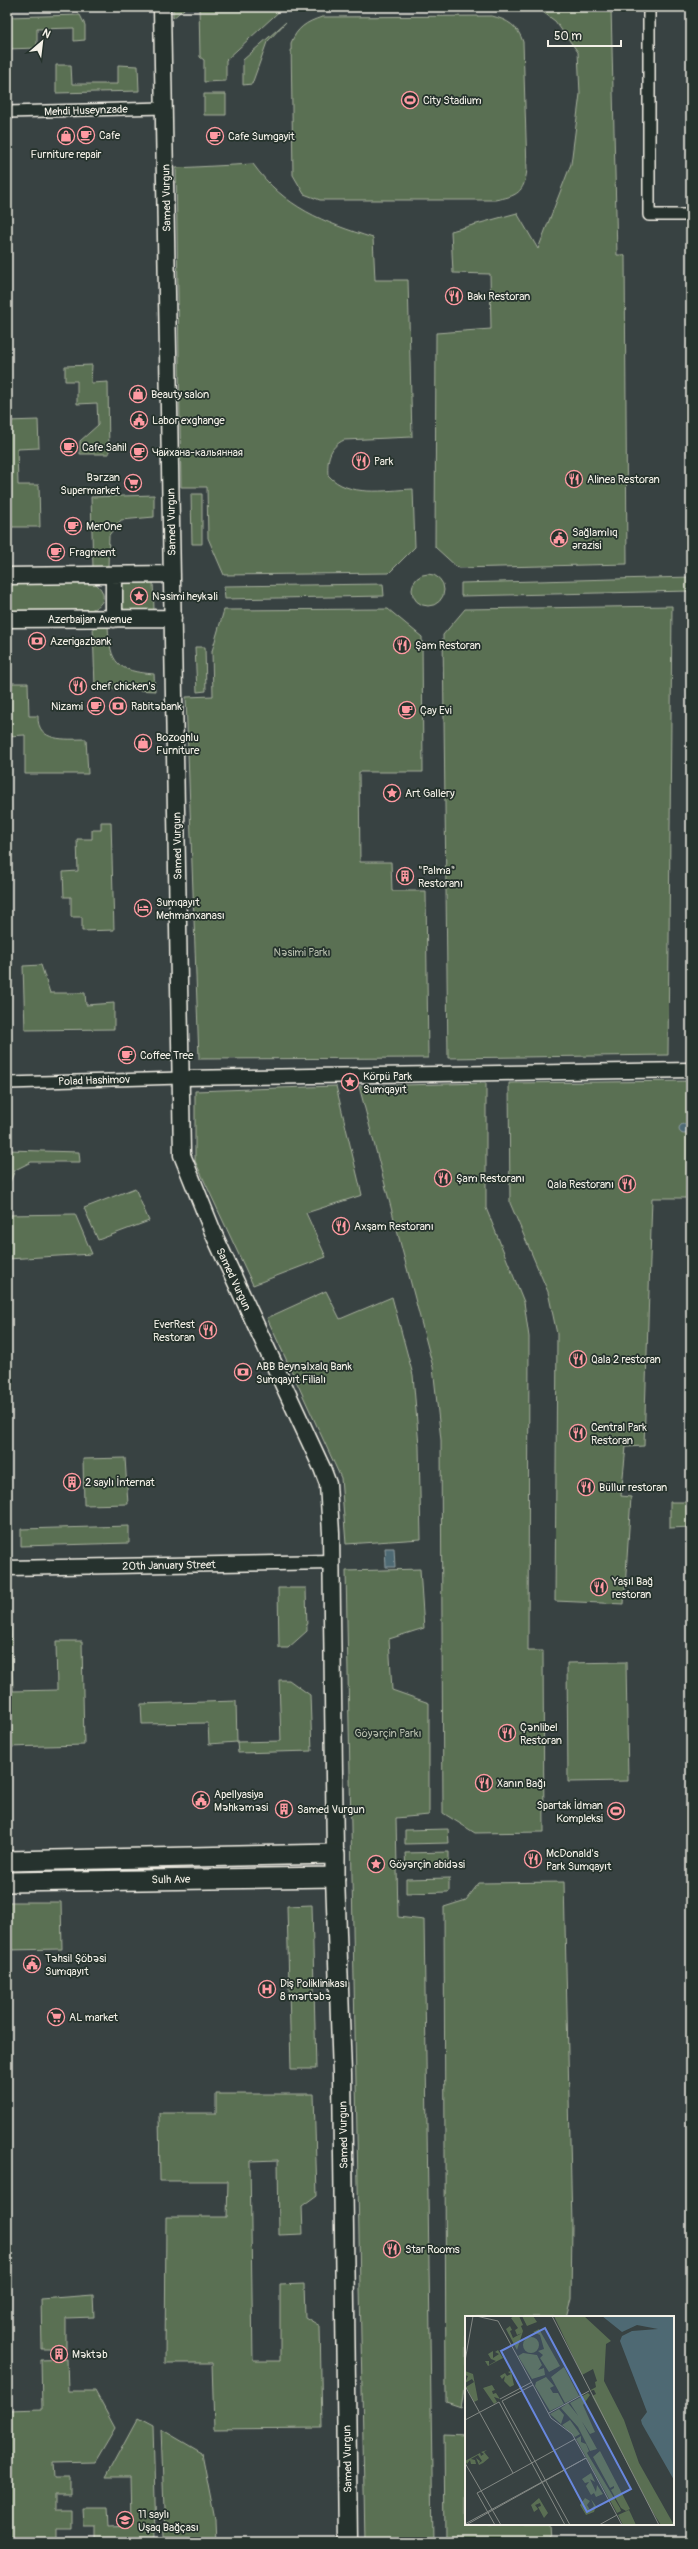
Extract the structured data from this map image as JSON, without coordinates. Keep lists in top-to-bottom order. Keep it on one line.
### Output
{"streets":{"highway":["Samed Vurgun","Sulh Ave"],"main road":["Azerbaijan Avenue"],"street":["Mehdi Huseynzade","Polad Hashimov","20th January Street"]},"crossings":[["Mehdi Huseynzade","Samed Vurgun"],["Samed Vurgun","Azerbaijan Avenue"],["Samed Vurgun","Polad Hashimov"],["Samed Vurgun","20th January Street"],["Samed Vurgun","Sulh Ave"]],"parks":["Nəsimi Parkı","Göyərçin Parkı"],"places":{"sports":["City Stadium","Spartak İdman Kompleksi"],"cafe":["Cafe","Cafe Sumgayit","Cafe Sahil","Чайхана-кальянная","MerOne","Fragment","Nizami","Çay Evi","Coffee Tree"],"shop":["Furniture repair","Beauty salon","Bozoghlu Furniture"],"restaurant":["Bakı Restoran","Park","Alinea Restoran","Şam Restoran","chef chicken's","Şam Restoranı","Qala Restoranı","Axşam Restoranı","EverRest Restoran","Qala 2 restoran","Central Park Restoran","Büllur restoran","Yaşıl Bağ restoran","Çənlibel Restoran","Xanın Bağı","McDonald's Park Sumqayıt","Star Rooms"],"public building":["Labor exghange","Sağlamlıq Ərazisi","Apellyasiya Məhkəməsi","Təhsil Şöbəsi Sumqayıt"],"supermarket":["Bərzan Supermarket","AL market"],"place":["Nəsimi heykəli","Art Gallery","Körpü Park Sumqayıt","Göyərçin abidəsi"],"bank":["Azerigazbank","Rabitəbank","ABB Beynəlxalq Bank Sumqayıt Filialı"],"building":["\"Palma\" Restoranı","2 saylı İnternat","Samed Vurgun","Məktəb"],"hotel":["Sumqayıt Mehmanxanası"],"hospital":["Diş Poliklinikası 8 mərtəbə"],"school or university":["11 saylı Uşaq Bağçası"]},"scale_bar":"50 m","north":"top right"}
